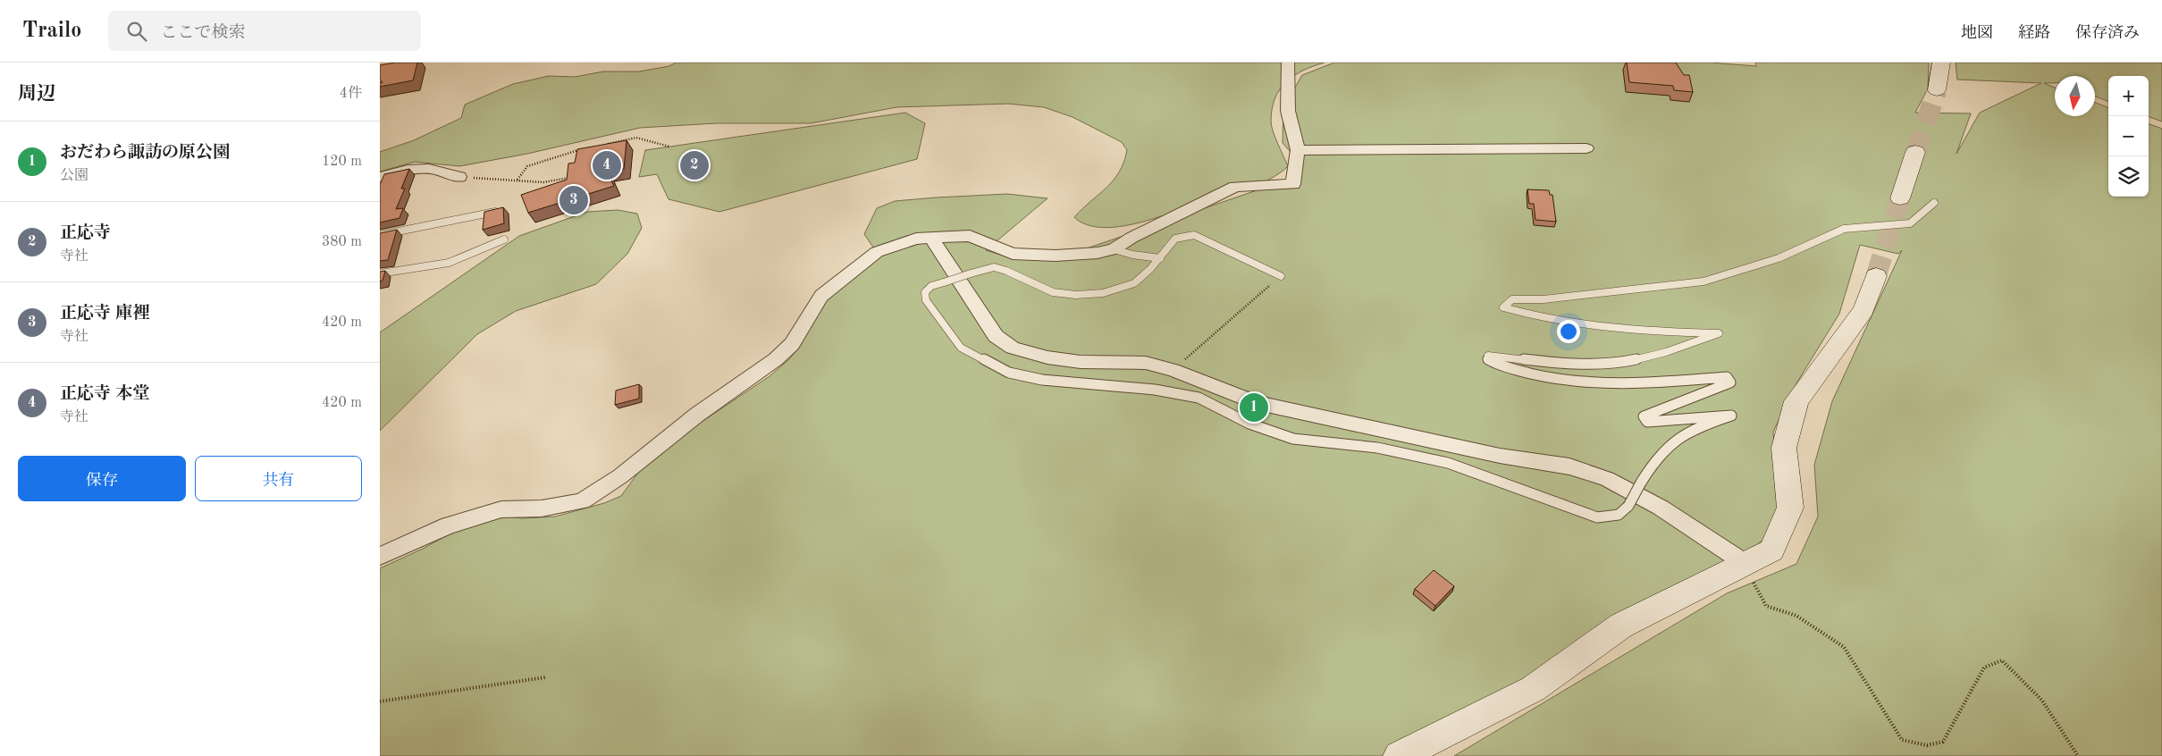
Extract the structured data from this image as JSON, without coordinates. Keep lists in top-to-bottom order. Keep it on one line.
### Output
{"north":"bottom","page":{"header":"Trailo","search":"ここで検索","nav":["地図","経路","保存済み"],"heading":["周辺","4件"],"map_buttons":["+","−"],"list":[{"mark":"1","name":"おだわら諏訪の原公園","note":"公園","value":"120 m"},{"mark":"2","name":"正応寺","note":"寺社","value":"380 m"},{"mark":"3","name":"正応寺 庫裡","note":"寺社","value":"420 m"},{"mark":"4","name":"正応寺 本堂","note":"寺社","value":"420 m"}],"pins":["2","4","3","1"],"buttons":["保存","共有"]}}
